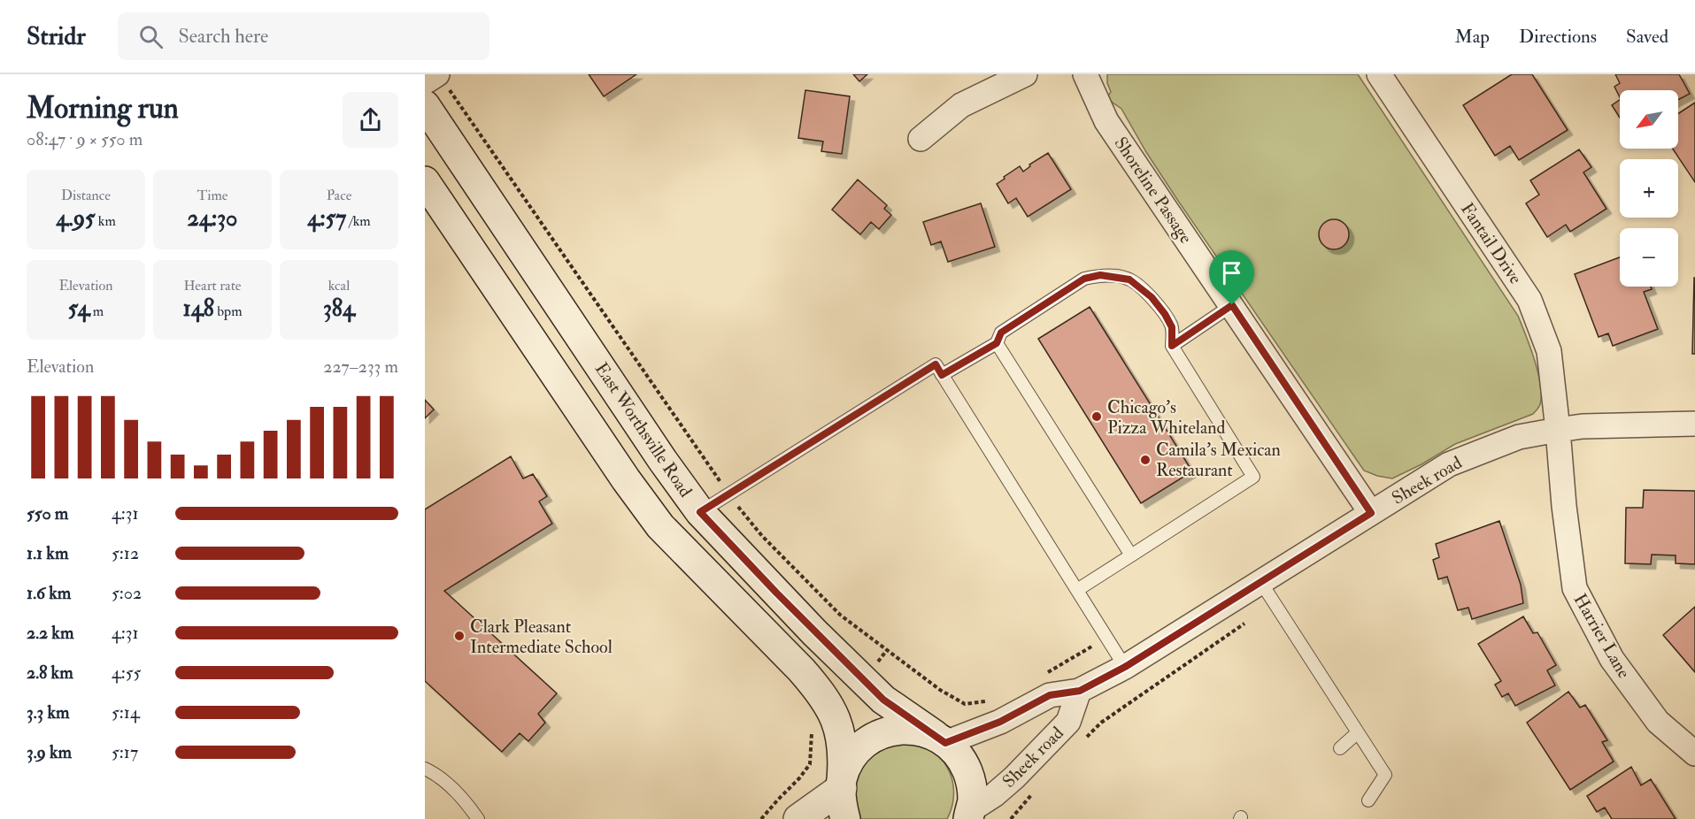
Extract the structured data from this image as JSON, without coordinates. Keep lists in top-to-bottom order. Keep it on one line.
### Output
{"streets":{"main road":["East Worthsville Road"],"street":["Shoreline Passage","Fantail Drive","Sheek road","Harrier Lane"]},"crossings":[["Shoreline Passage","Sheek road"],["Fantail Drive","Sheek road"],["Fantail Drive","Harrier Lane"],["East Worthsville Road","Sheek road"],["Sheek road","Harrier Lane"]],"places":["Chicago's Pizza Whiteland","Camila's Mexican Restaurant","Clark Pleasant Intermediate School"],"north":"bottom left","page":{"header":"Stridr","search":"Search here","nav":["Map","Directions","Saved"],"heading":["Morning run","08:47 · 9 × 550 m"],"map_buttons":["+","−"],"stats":[["Distance","4.95 km"],["Time","24:30"],["Pace","4:57 /km"],["Elevation","54 m"],["Heart rate","148 bpm"],["kcal","384"]],"chart":["Elevation","227–233 m"],"list":[{"name":"550 m","note":"4:31"},{"name":"1.1 km","note":"5:12"},{"name":"1.6 km","note":"5:02"},{"name":"2.2 km","note":"4:31"},{"name":"2.8 km","note":"4:55"},{"name":"3.3 km","note":"5:14"},{"name":"3.9 km","note":"5:17"}]}}
